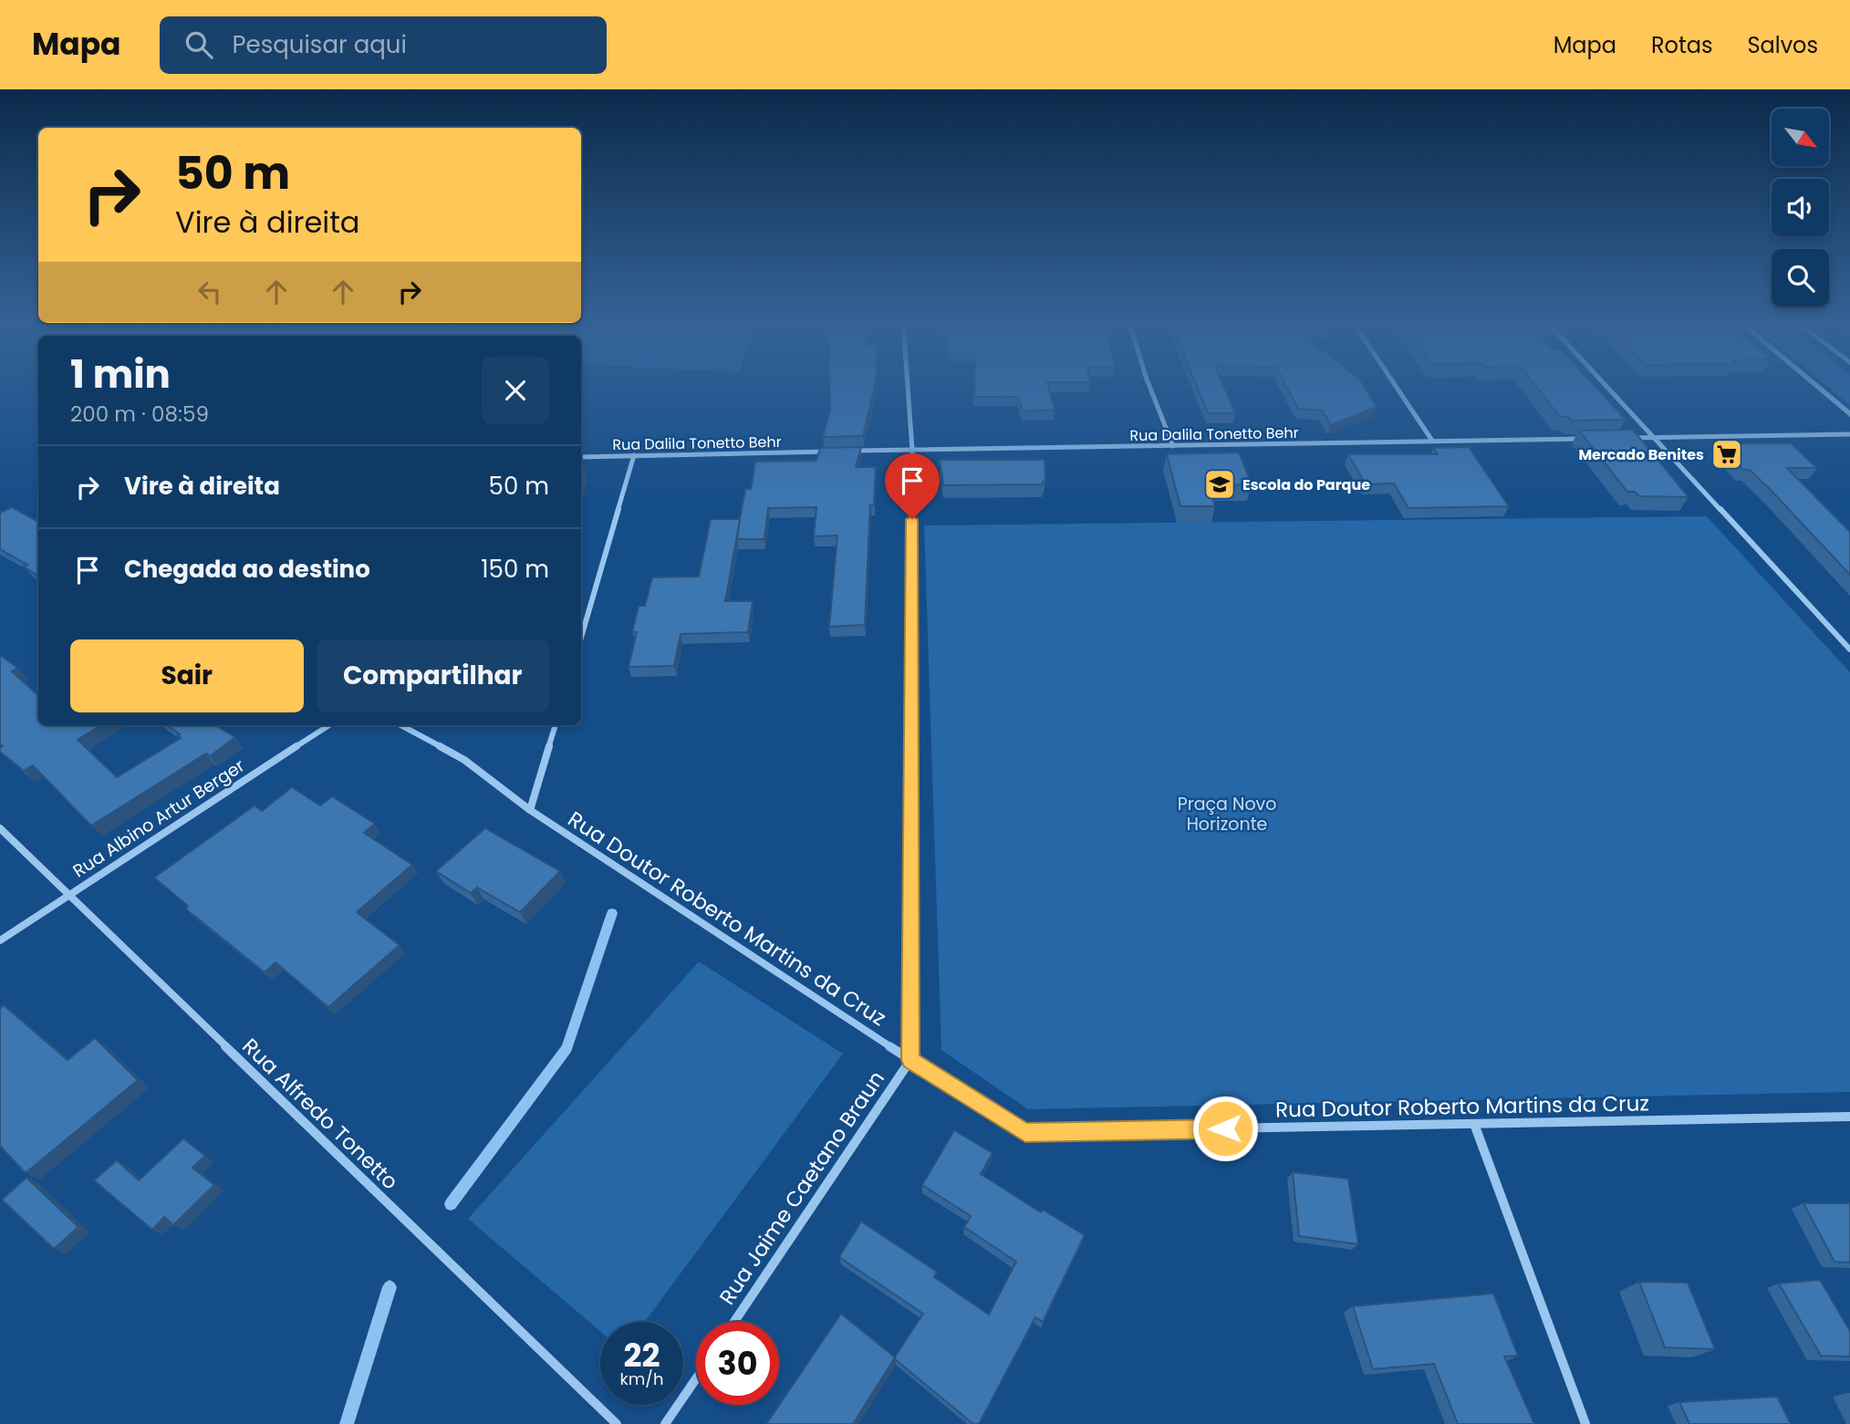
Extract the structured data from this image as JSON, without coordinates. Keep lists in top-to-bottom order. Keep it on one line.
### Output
{"streets":{"street":["Rua Dalila Tonetto Behr","Rua Albino Artur Berger","Rua Doutor Roberto Martins da Cruz","Rua Alfredo Tonetto","Rua Jaime Caetano Braun"]},"crossings":[["Rua Albino Artur Berger","Rua Alfredo Tonetto"],["Rua Doutor Roberto Martins da Cruz","Rua Jaime Caetano Braun"]],"parks":["Praça Novo Horizonte"],"places":{"supermarket":["Mercado Benites"],"school or university":["Escola do Parque"]},"north":"bottom right","page":{"header":"Mapa","search":"Pesquisar aqui","nav":["Mapa","Rotas","Salvos"],"turn":["50 m","Vire à direita"],"heading":["1 min","200 m · 08:59"],"list":[{"name":"Vire à direita","value":"50 m"},{"name":"Chegada ao destino","value":"150 m"}],"buttons":["Sair","Compartilhar"],"speed":"22 km/h","limit":"30"}}
